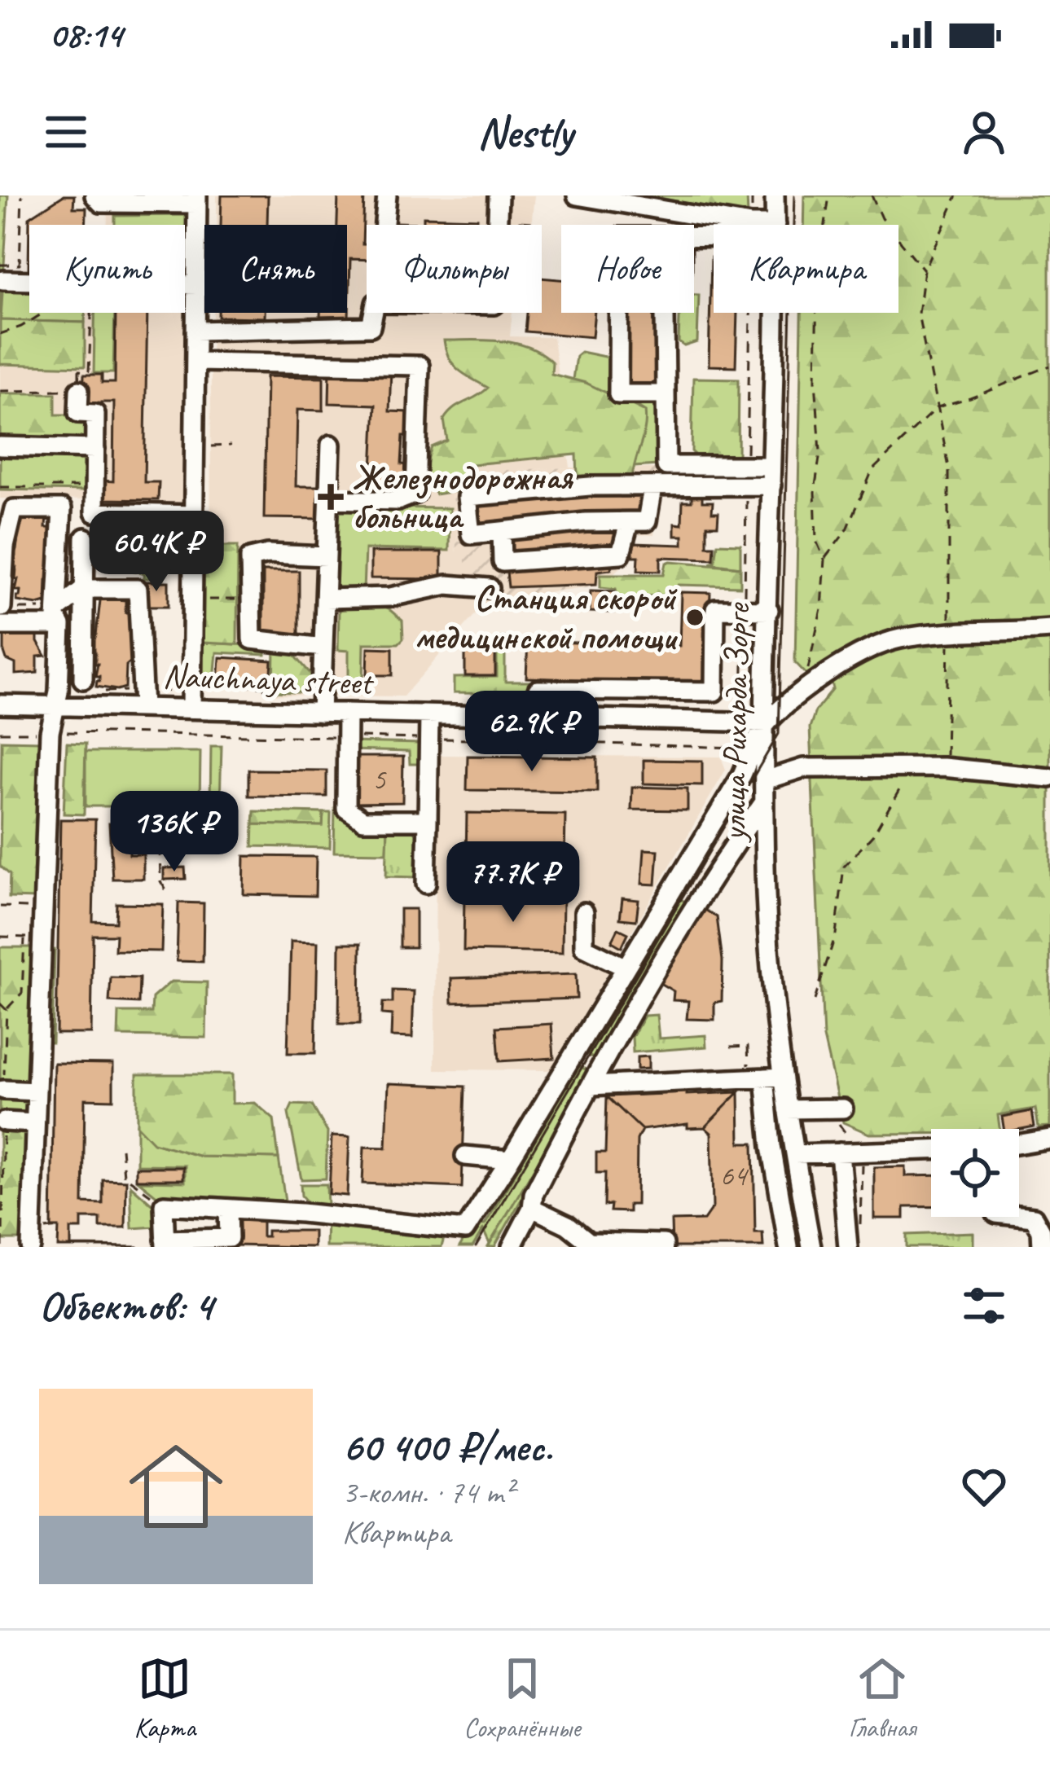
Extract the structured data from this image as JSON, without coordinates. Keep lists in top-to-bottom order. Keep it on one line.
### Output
{"streets":{"street":["Nauchnaya street","улица Рихарда Зорге"]},"crossings":[["Nauchnaya street","улица Рихарда Зорге"]],"places":{"health":["Железнодорожная больница"],"other":["Станция скорой медицинской помощи"]},"house_numbers":["5","64"],"page":{"status":"08:14","header":"Nestly","chip":["Купить","Снять","Фильтры","Новое","Квартира"],"price":["60.4K ₽","62.9K ₽","136K ₽","77.7K ₽"],"heading":"Объектов: 4","list":[{"name":"60 400 ₽/мес.","note":"3-комн. · 74 m² · Квартира"}],"tabs":["Карта","Сохранённые","Главная"]}}
